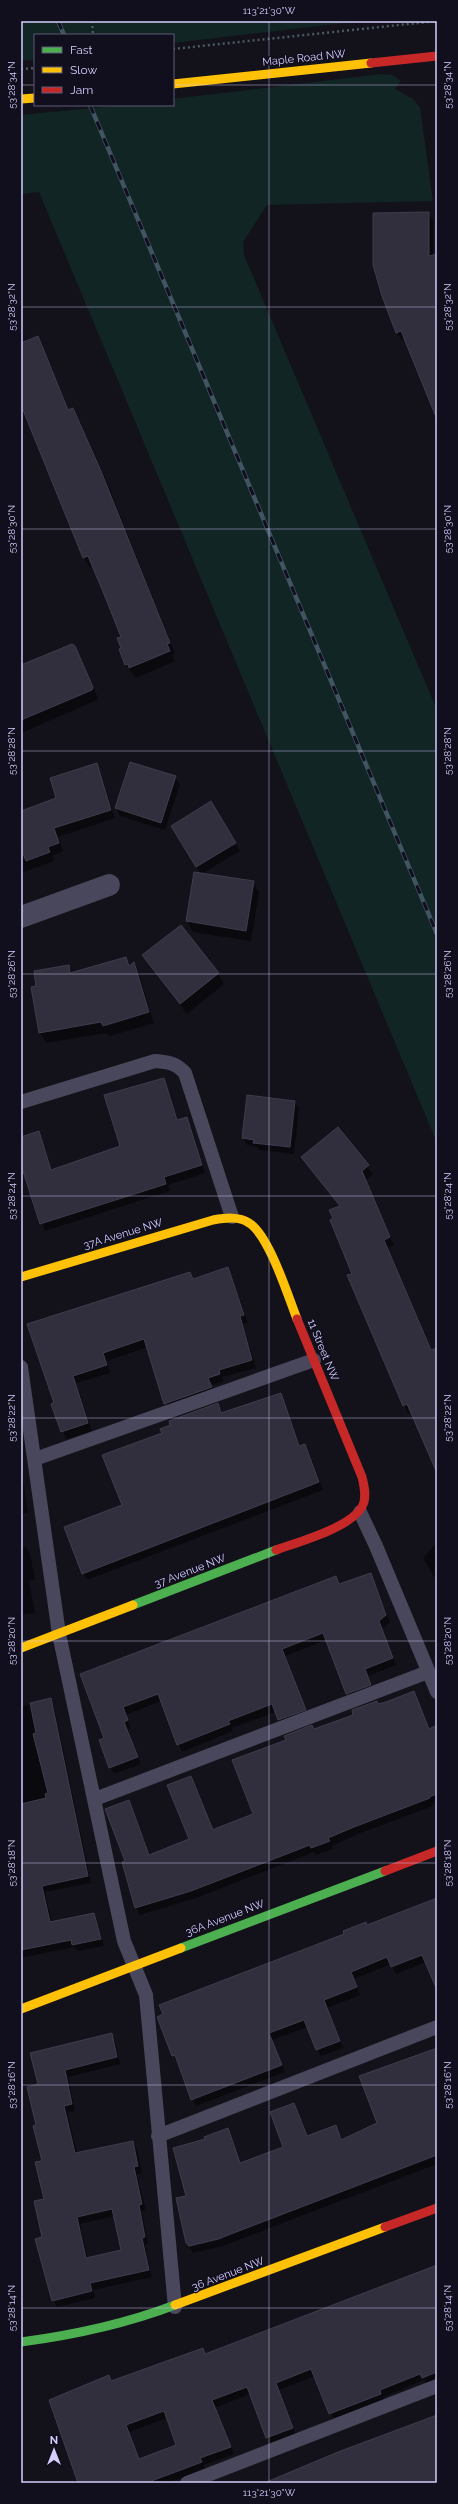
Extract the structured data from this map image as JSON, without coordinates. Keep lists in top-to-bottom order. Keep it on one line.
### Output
{"streets":{"street":["Maple Road NW","37A Avenue NW","11 Street NW","37 Avenue NW","36A Avenue NW","36 Avenue NW"]},"crossings":[["37A Avenue NW","11 Street NW"],["11 Street NW","37 Avenue NW"]],"legend":["Fast","Slow","Jam"],"north":"top","coordinates":["113°21'30\"W","53°28'34\"N","53°28'32\"N","53°28'30\"N","53°28'28\"N","53°28'26\"N","53°28'24\"N","53°28'22\"N","53°28'20\"N","53°28'18\"N","53°28'16\"N","53°28'14\"N"]}
